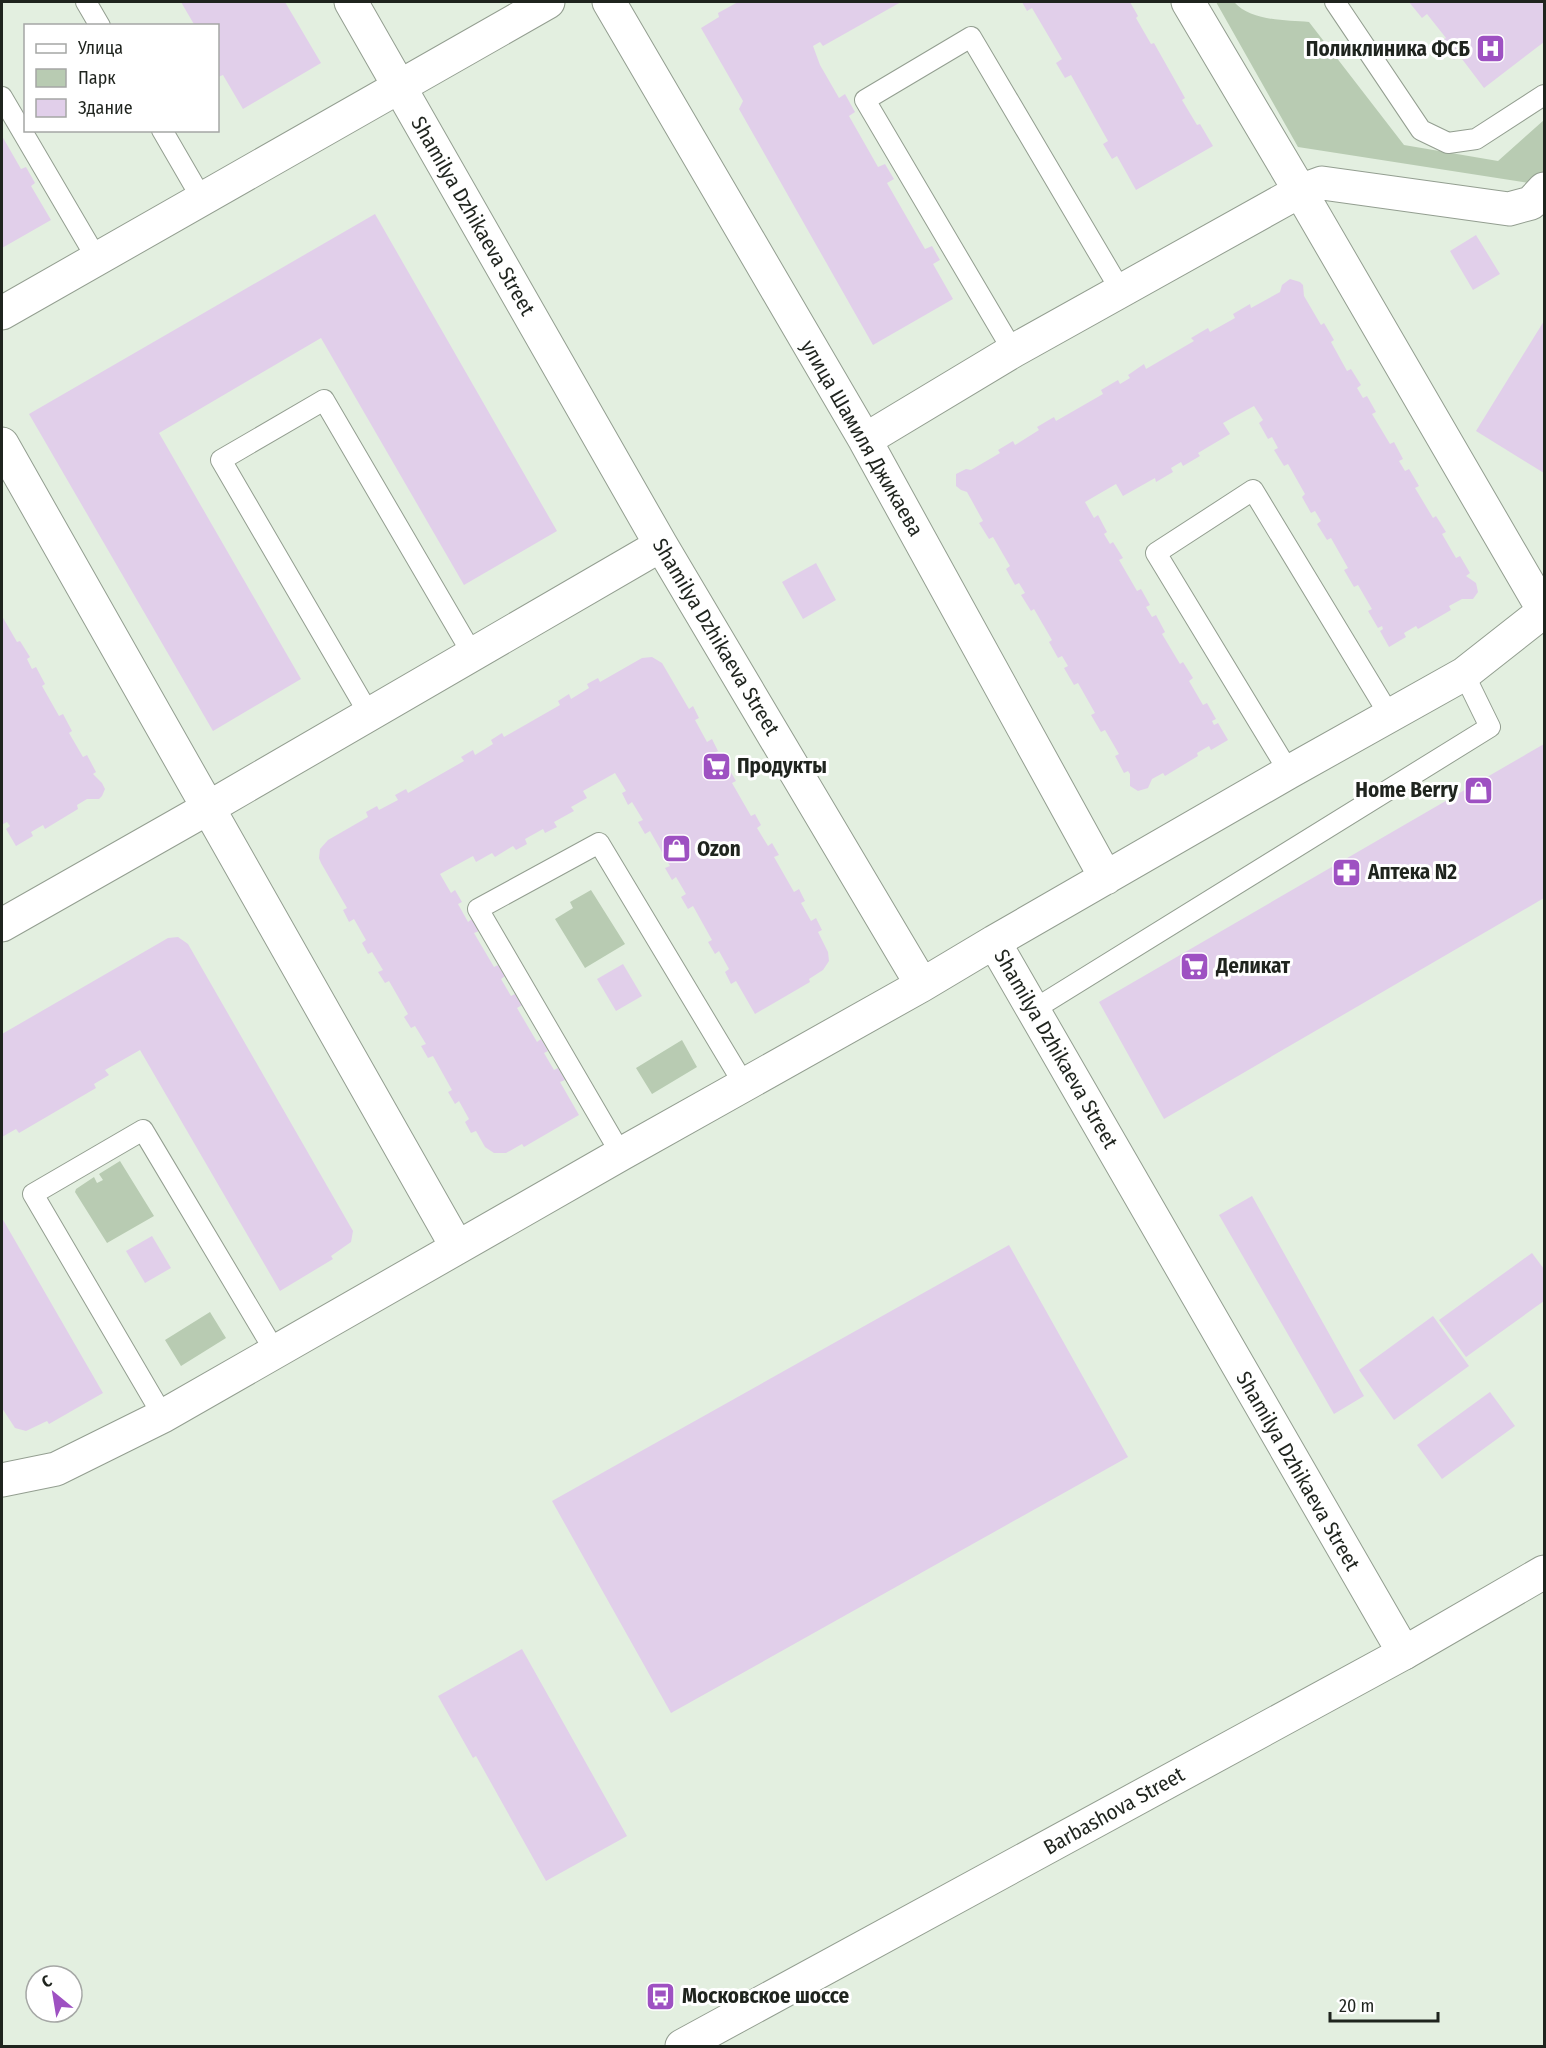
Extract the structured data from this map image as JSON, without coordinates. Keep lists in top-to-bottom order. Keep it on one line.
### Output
{"streets":{"street":["Shamilya Dzhikaeva Street","улица Шамиля Джикаева","Barbashova Street"]},"crossings":[["Shamilya Dzhikaeva Street","Barbashova Street"]],"places":{"hospital":["Поликлиника ФСБ"],"supermarket":["Продукты","Деликат"],"shop":["Home Berry","Ozon"],"pharmacy":["Аптека N2"],"bus stop":["Московское шоссе"]},"legend":["Улица","Парк","Здание"],"scale_bar":"20 m","north":"top left"}
